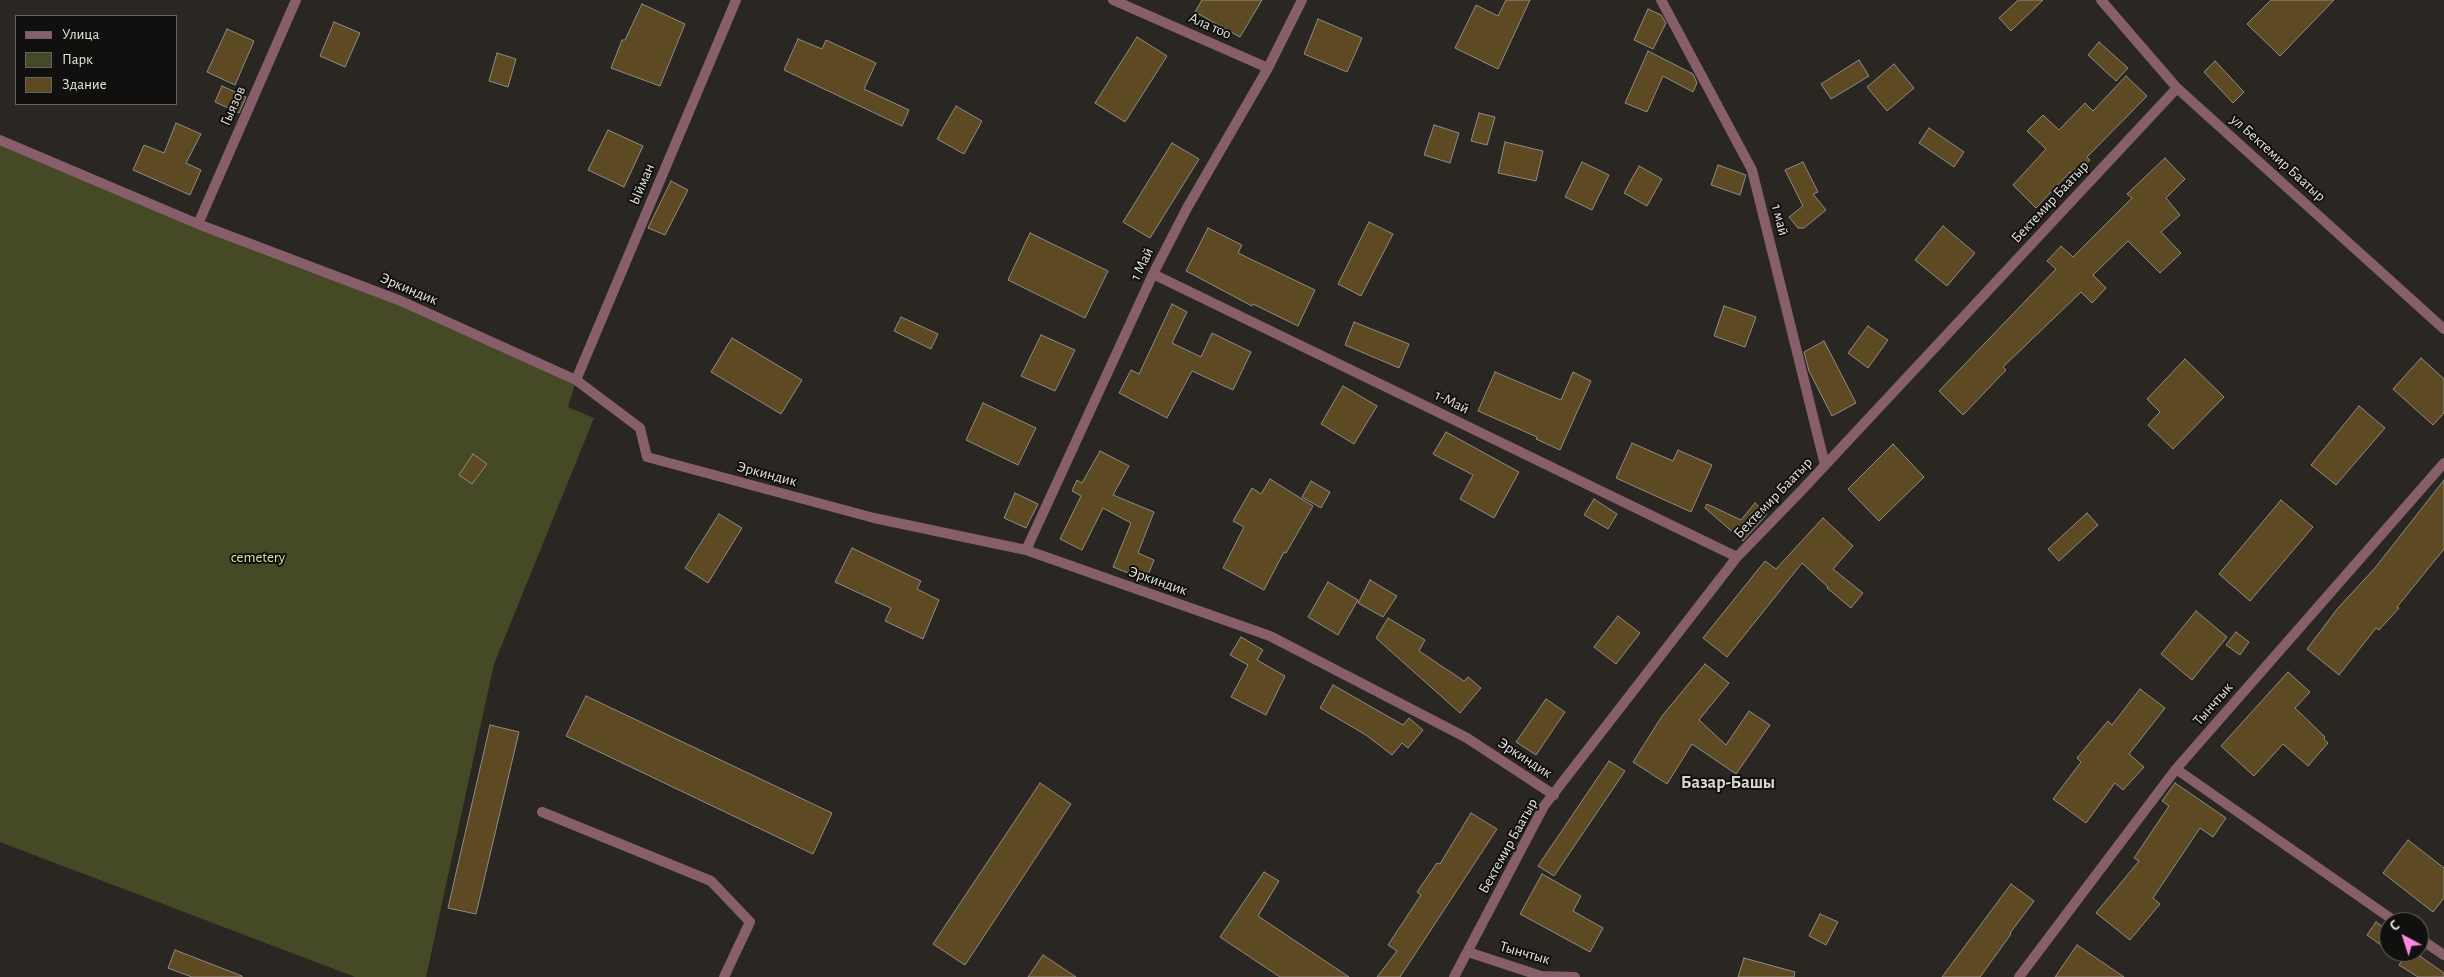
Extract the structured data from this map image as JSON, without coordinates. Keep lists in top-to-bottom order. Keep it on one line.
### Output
{"streets":{"street":["Ала тоо","Гыязов","ул Бектемир Баатыр","Ыйман","Бектемир Баатыр","1 май","1 Май","Эркиндик","1-Май","Тынчтык"]},"crossings":[["Ала тоо","1 Май"],["Гыязов","Эркиндик"],["ул Бектемир Баатыр","Бектемир Баатыр"],["Ыйман","Эркиндик"],["Бектемир Баатыр","1 май"],["Бектемир Баатыр","Эркиндик"],["Бектемир Баатыр","1-Май"],["Бектемир Баатыр","Тынчтык"],["1 Май","Эркиндик"],["1 Май","1-Май"]],"districts":["Базар-Башы"],"parks":["cemetery"],"legend":["Улица","Парк","Здание"],"north":"top left"}
